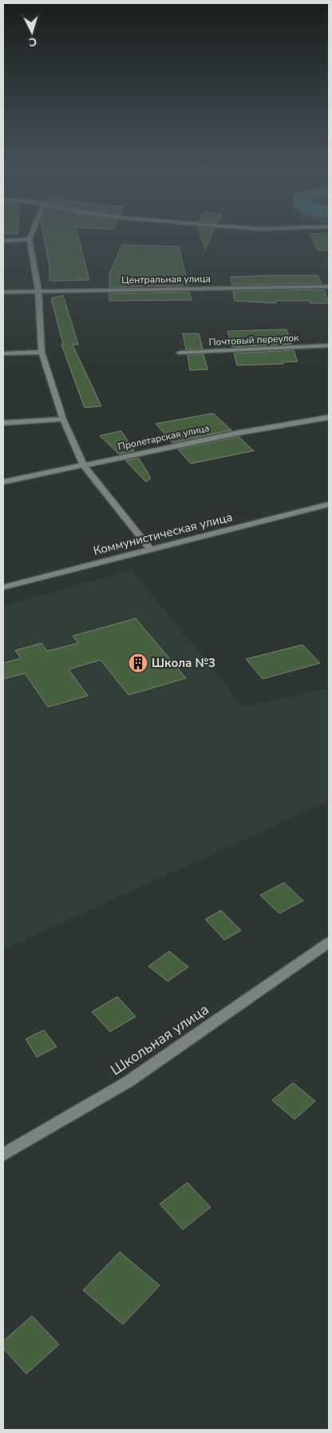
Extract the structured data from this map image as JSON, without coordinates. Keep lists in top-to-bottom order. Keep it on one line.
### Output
{"streets":{"street":["Центральная улица","Почтовый переулок","Пролетарская улица","Коммунистическая улица","Школьная улица"]},"places":{"building":["Школа №3"]},"north":"bottom"}
